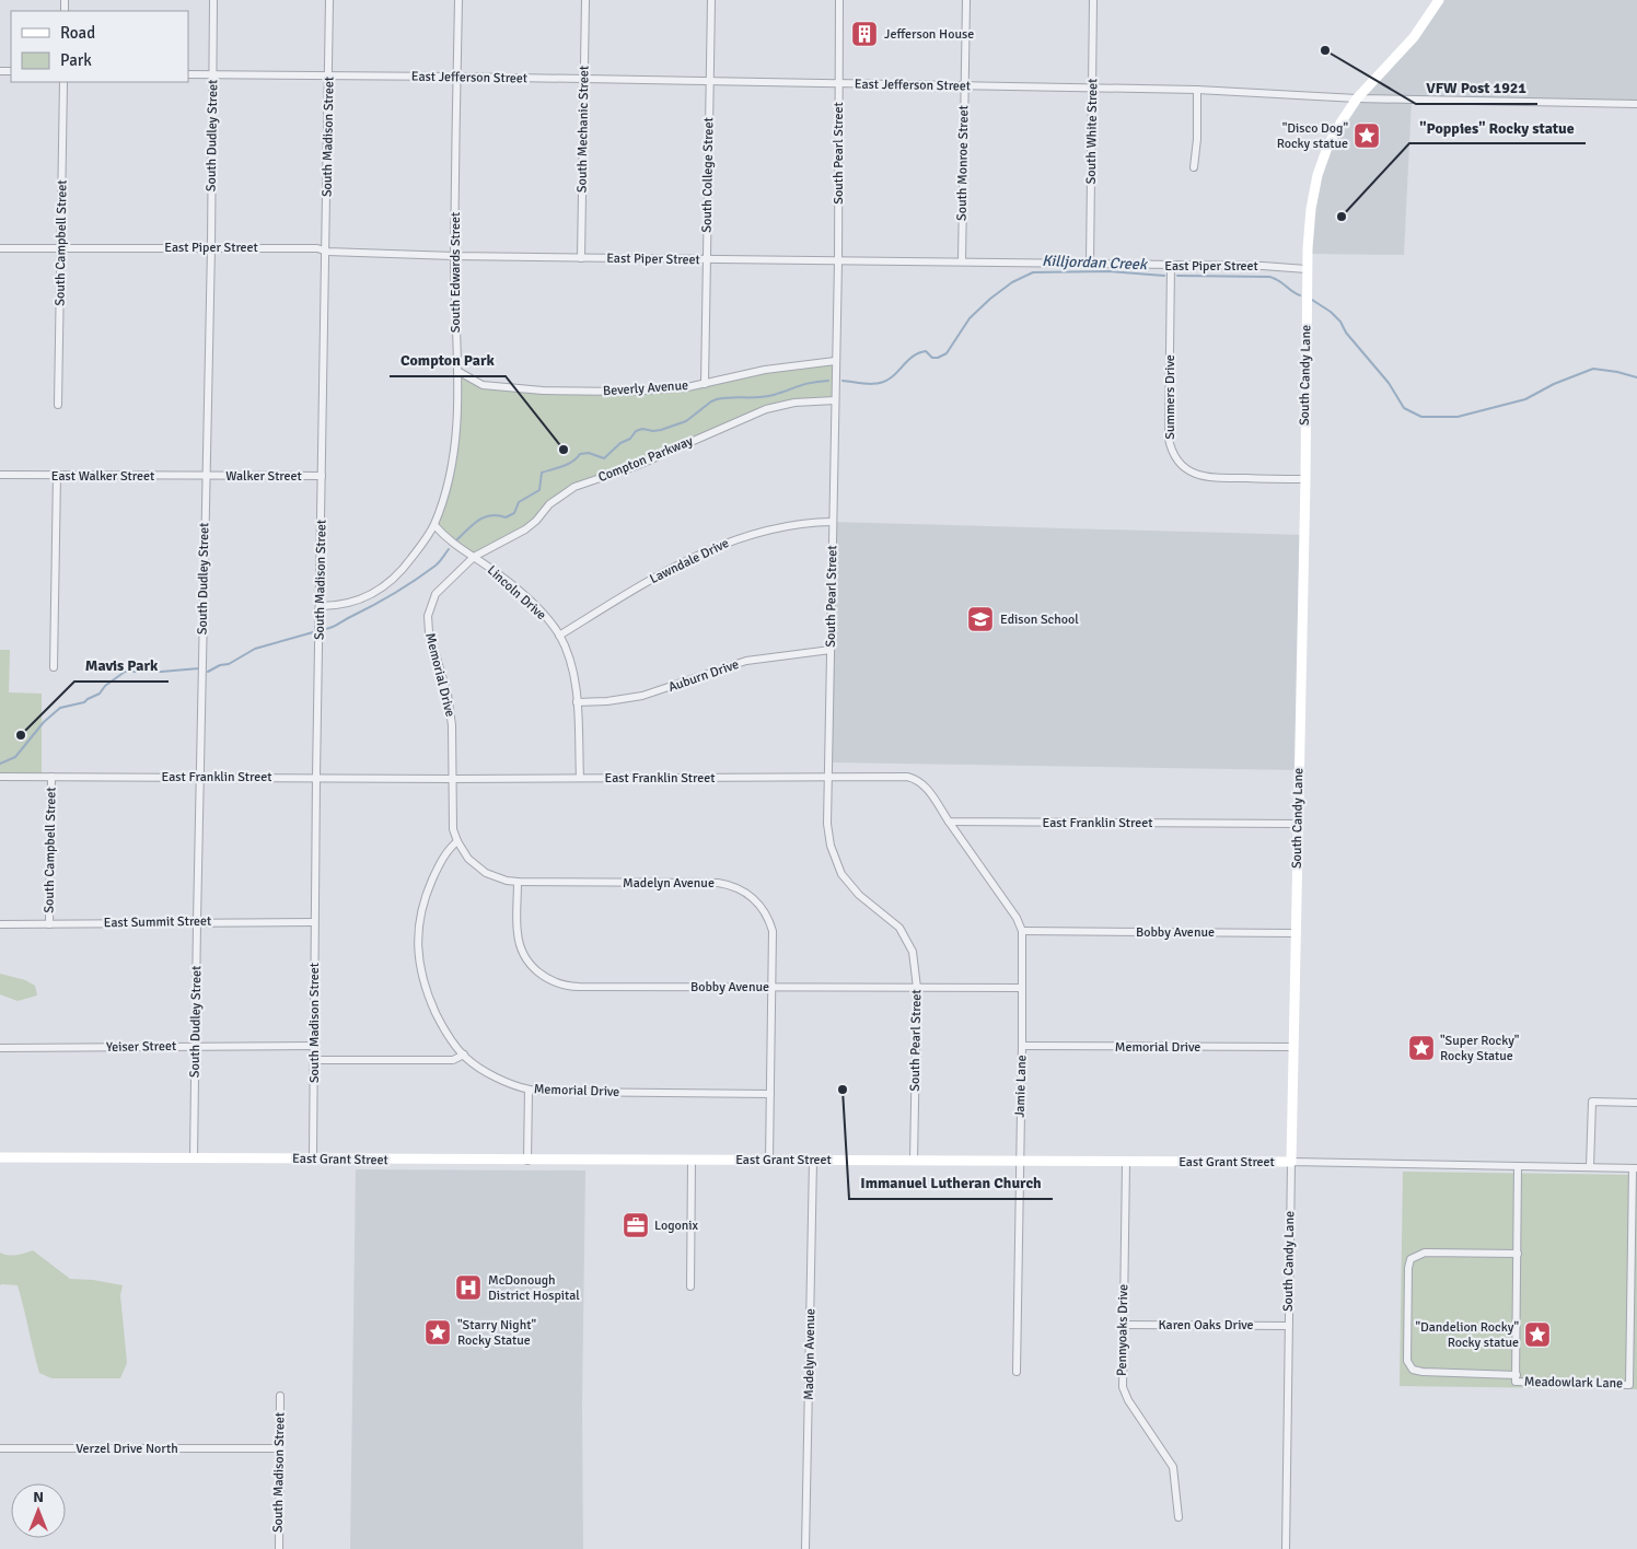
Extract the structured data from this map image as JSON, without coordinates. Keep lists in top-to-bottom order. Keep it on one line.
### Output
{"streets":{"main road":["South Candy Lane","East Grant Street"],"street":["East Jefferson Street","South Mechanic Street","South White Street","South Dudley Street","South Madison Street","South Pearl Street","South Monroe Street","South College Street","South Campbell Street","East Piper Street","South Edwards Street","Beverly Avenue","Summers Drive","Compton Parkway","East Walker Street","Walker Street","Lawndale Drive","Lincoln Drive","Memorial Drive","Auburn Drive","East Franklin Street","Madelyn Avenue","East Summit Street","Bobby Avenue","Yeiser Street","Jamie Lane","Karen Oaks Drive","Pennyoaks Drive","Meadowlark Lane","Verzel Drive North"]},"crossings":[["East Jefferson Street","South Mechanic Street"],["East Jefferson Street","South White Street"],["East Jefferson Street","South Dudley Street"],["East Jefferson Street","South Madison Street"],["East Jefferson Street","South Pearl Street"],["East Jefferson Street","South Monroe Street"],["East Jefferson Street","South College Street"],["East Jefferson Street","South Edwards Street"],["East Jefferson Street","South Candy Lane"],["South Mechanic Street","East Piper Street"],["South White Street","East Piper Street"],["South Dudley Street","East Piper Street"],["South Dudley Street","East Walker Street"],["South Dudley Street","Walker Street"],["South Dudley Street","East Franklin Street"],["South Dudley Street","East Summit Street"],["South Dudley Street","Yeiser Street"],["South Dudley Street","East Grant Street"],["South Madison Street","East Piper Street"],["South Madison Street","South Edwards Street"],["South Madison Street","Walker Street"],["South Madison Street","East Franklin Street"],["South Madison Street","East Summit Street"],["South Madison Street","Yeiser Street"],["South Madison Street","East Grant Street"],["South Madison Street","Verzel Drive North"],["South Pearl Street","East Piper Street"],["South Pearl Street","Beverly Avenue"],["South Pearl Street","Compton Parkway"],["South Pearl Street","Lawndale Drive"],["South Pearl Street","Auburn Drive"],["South Pearl Street","East Franklin Street"],["South Pearl Street","Bobby Avenue"],["South Pearl Street","East Grant Street"],["South Monroe Street","East Piper Street"],["South College Street","East Piper Street"],["South College Street","Beverly Avenue"],["South Campbell Street","East Piper Street"],["South Campbell Street","East Franklin Street"],["South Campbell Street","East Summit Street"],["East Piper Street","South Edwards Street"],["East Piper Street","South Candy Lane"],["East Piper Street","Summers Drive"],["South Edwards Street","Beverly Avenue"],["South Edwards Street","Lincoln Drive"],["South Candy Lane","Summers Drive"],["South Candy Lane","Memorial Drive"],["South Candy Lane","East Franklin Street"],["South Candy Lane","Bobby Avenue"],["South Candy Lane","East Grant Street"],["South Candy Lane","Karen Oaks Drive"],["Compton Parkway","Lincoln Drive"],["Compton Parkway","Memorial Drive"],["East Walker Street","Walker Street"],["Lawndale Drive","Lincoln Drive"],["Lincoln Drive","Memorial Drive"],["Lincoln Drive","Auburn Drive"],["Lincoln Drive","East Franklin Street"],["Memorial Drive","East Franklin Street"],["Memorial Drive","Madelyn Avenue"],["Memorial Drive","Jamie Lane"],["East Franklin Street","Madelyn Avenue"],["Madelyn Avenue","Bobby Avenue"],["Madelyn Avenue","East Grant Street"],["Bobby Avenue","Jamie Lane"],["Jamie Lane","East Grant Street"],["East Grant Street","Pennyoaks Drive"],["East Grant Street","Meadowlark Lane"],["Karen Oaks Drive","Pennyoaks Drive"]],"water":["Killjordan Creek"],"places":{"building":["Jefferson House"],"other":["VFW Post 1921","\"Poppies\" Rocky statue","Compton Park","Mavis Park","Immanuel Lutheran Church"],"place":["\"Disco Dog\" Rocky statue","\"Super Rocky\" Rocky Statue","\"Starry Night\" Rocky Statue","\"Dandelion Rocky\" Rocky statue"],"school or university":["Edison School"],"office":["Logonix"],"hospital":["McDonough District Hospital"]},"legend":["Road","Park"],"north":"top"}
